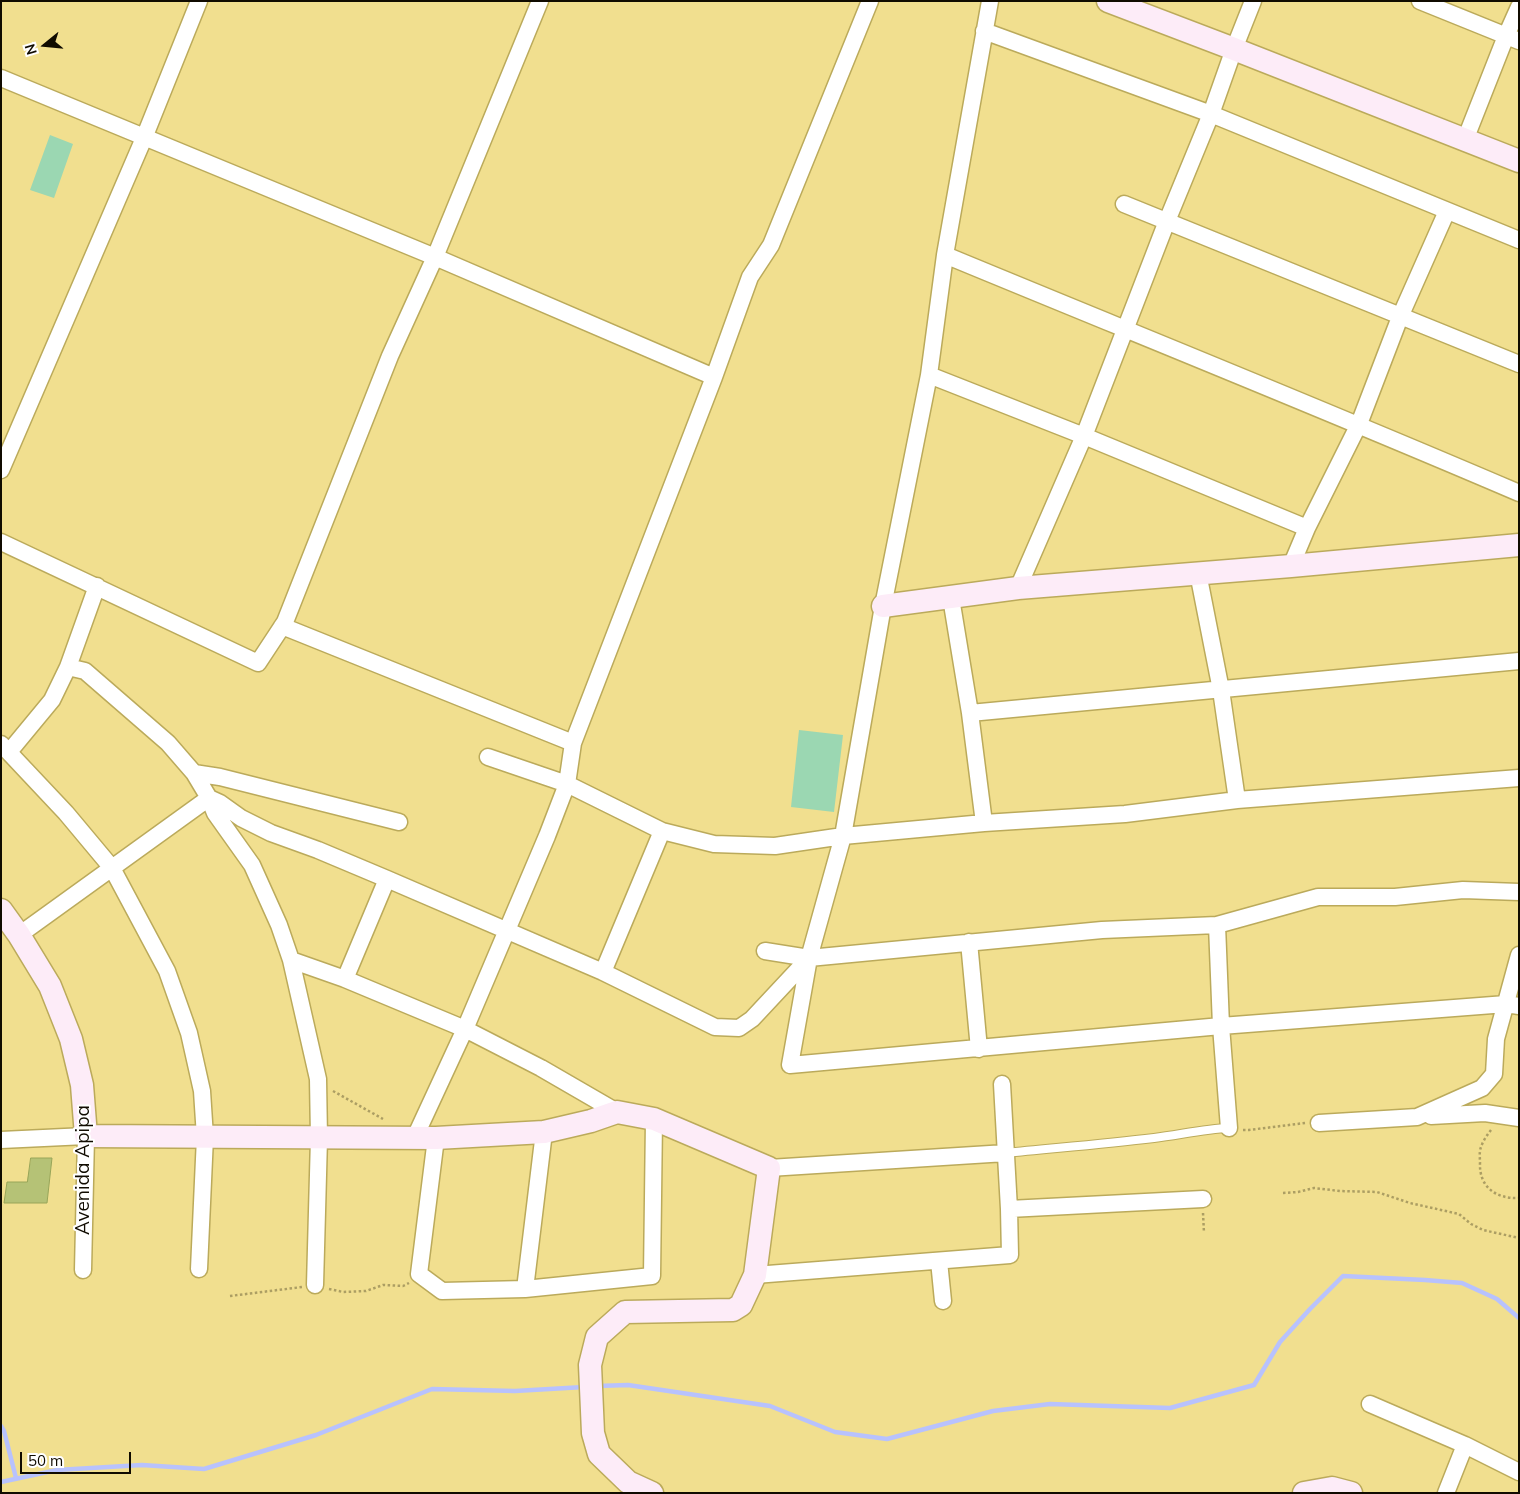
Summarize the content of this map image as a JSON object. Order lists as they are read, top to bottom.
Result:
{
  "streets": {
    "street": ["Avenida Apipa"]
  },
  "scale_bar": "50 m",
  "north": "left"
}
